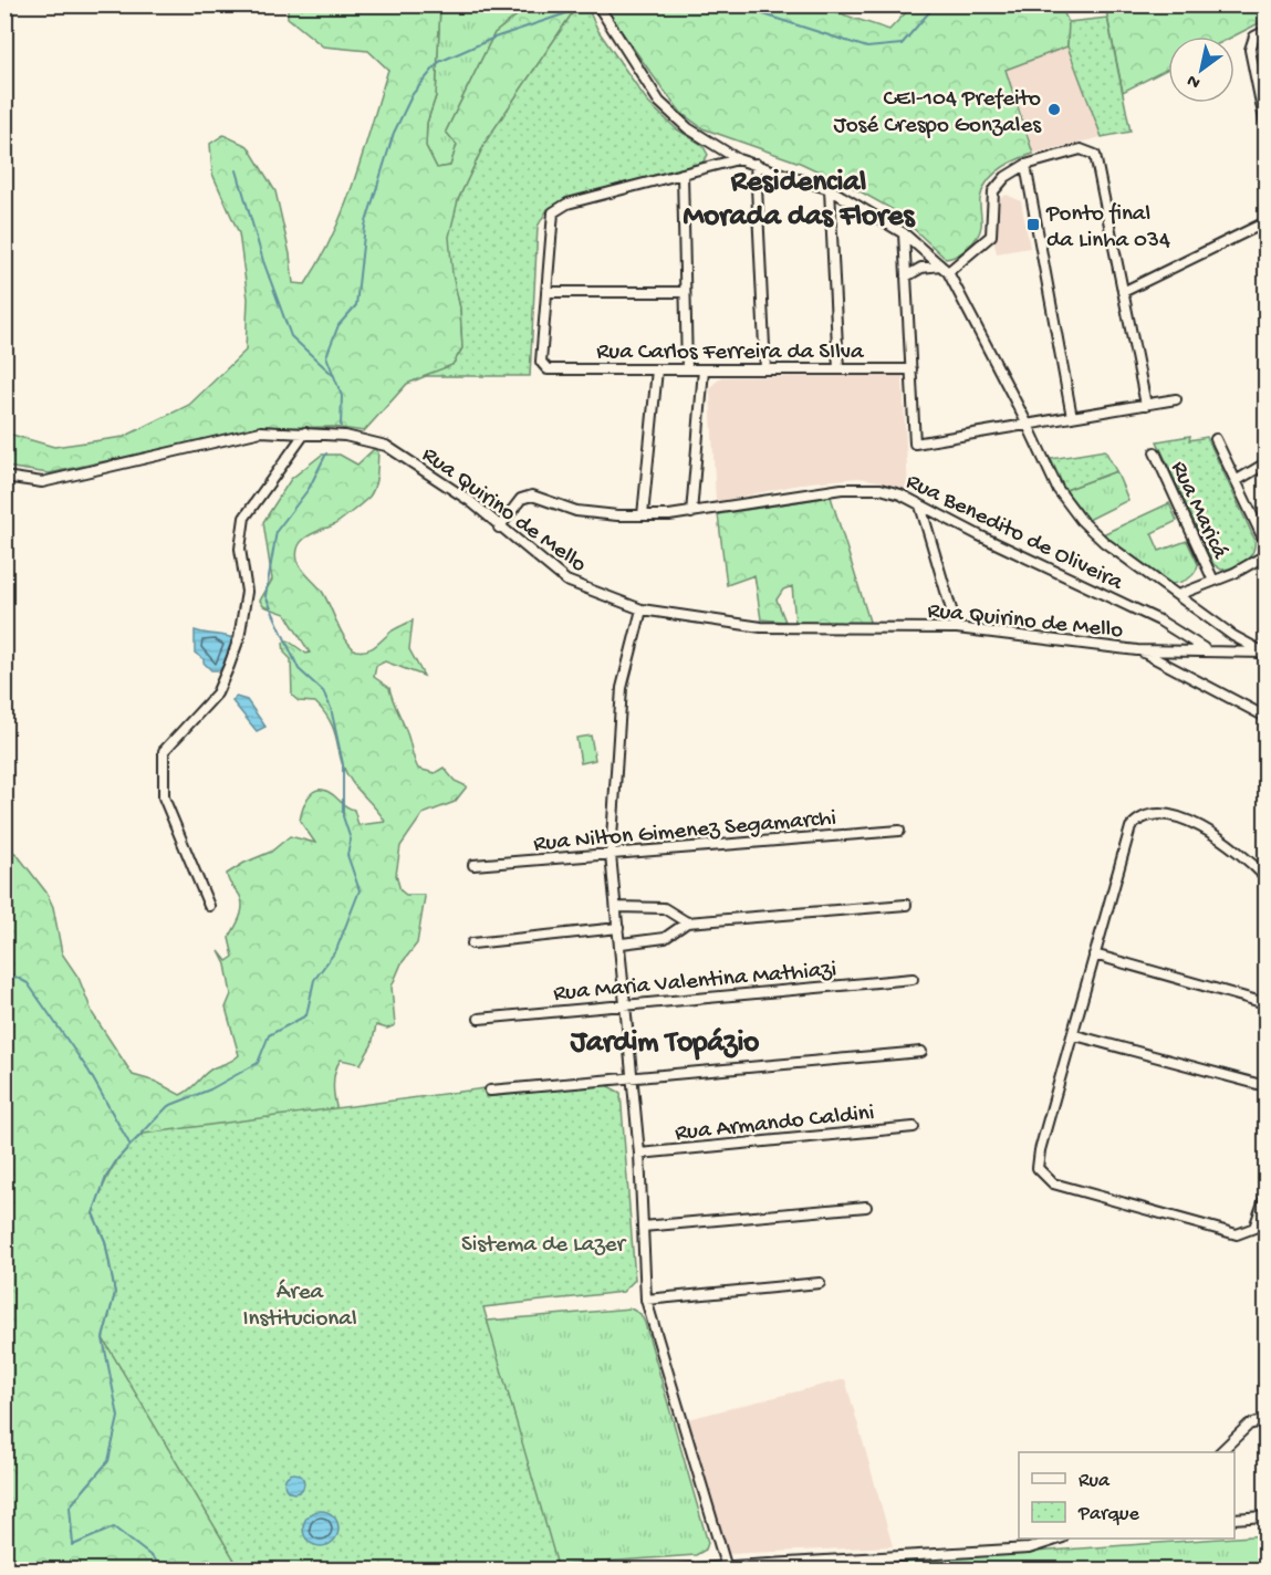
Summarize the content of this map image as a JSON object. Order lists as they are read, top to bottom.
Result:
{
  "streets": {
    "street": [
      "Rua Carlos Ferreira da SIlva",
      "Rua Quirino de Mello",
      "Rua Maricá",
      "Rua Benedito de Oliveira",
      "Rua Nilton Gimenez Segamarchi",
      "Rua Maria Valentina Mathiazi",
      "Rua Armando Caldini"
    ]
  },
  "crossings": [
    ["Rua Quirino de Mello", "Rua Benedito de Oliveira"]
  ],
  "districts": ["Residencial Morada das Flores", "Jardim Topázio"],
  "parks": ["Sistema de Lazer", "Área Institucional"],
  "places": {
    "other": ["CEI-104 Prefeito José Crespo Gonzales"],
    "transit": ["Ponto final da Linha 034"]
  },
  "legend": ["Rua", "Parque"],
  "north": "bottom left"
}
